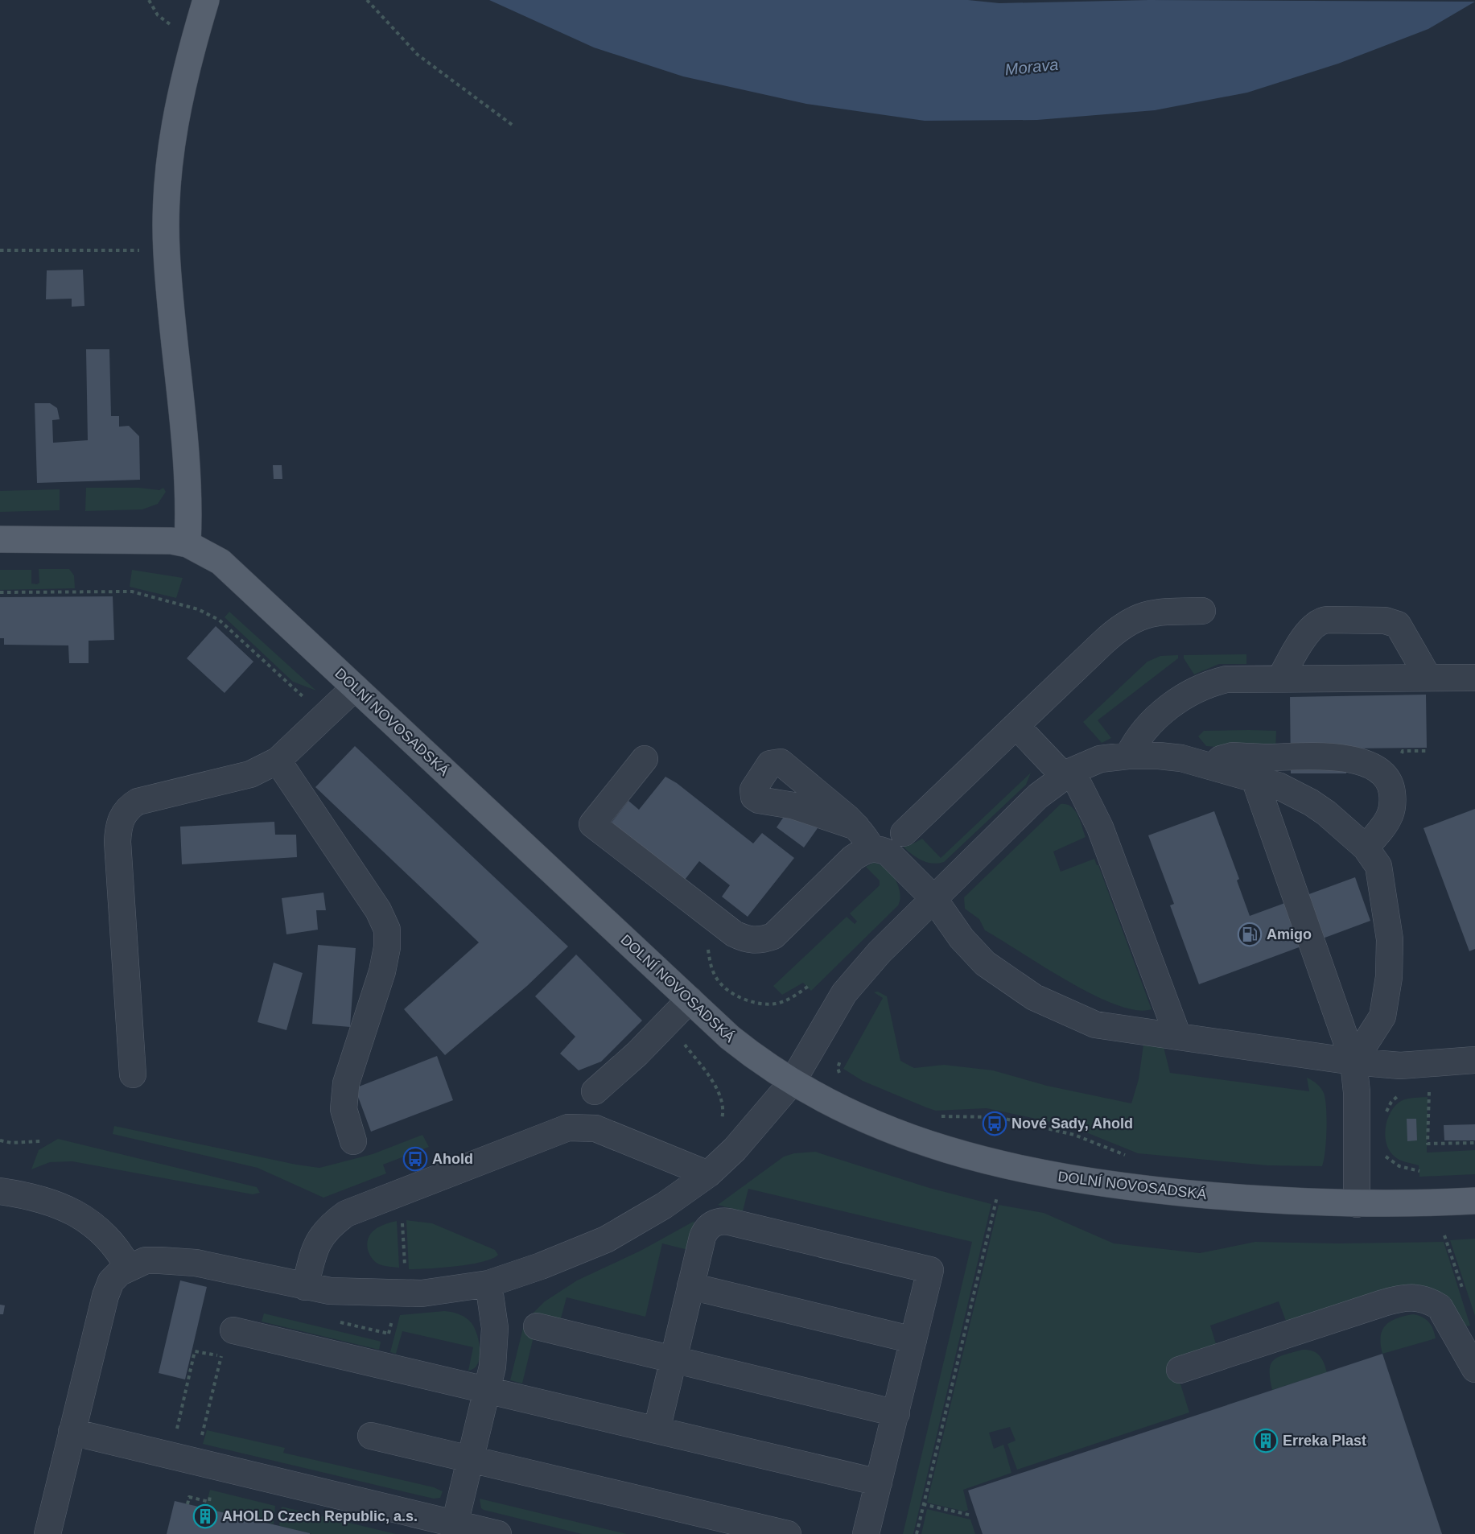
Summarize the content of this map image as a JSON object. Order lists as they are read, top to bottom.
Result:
{
  "streets": {
    "main road": ["DOLNÍ NOVOSADSKÁ"]
  },
  "water": ["Morava"],
  "places": {
    "fuel station": ["Amigo"],
    "bus stop": ["Nové Sady, Ahold", "Ahold"],
    "building": ["Erreka Plast", "AHOLD Czech Republic, a.s."]
  }
}
